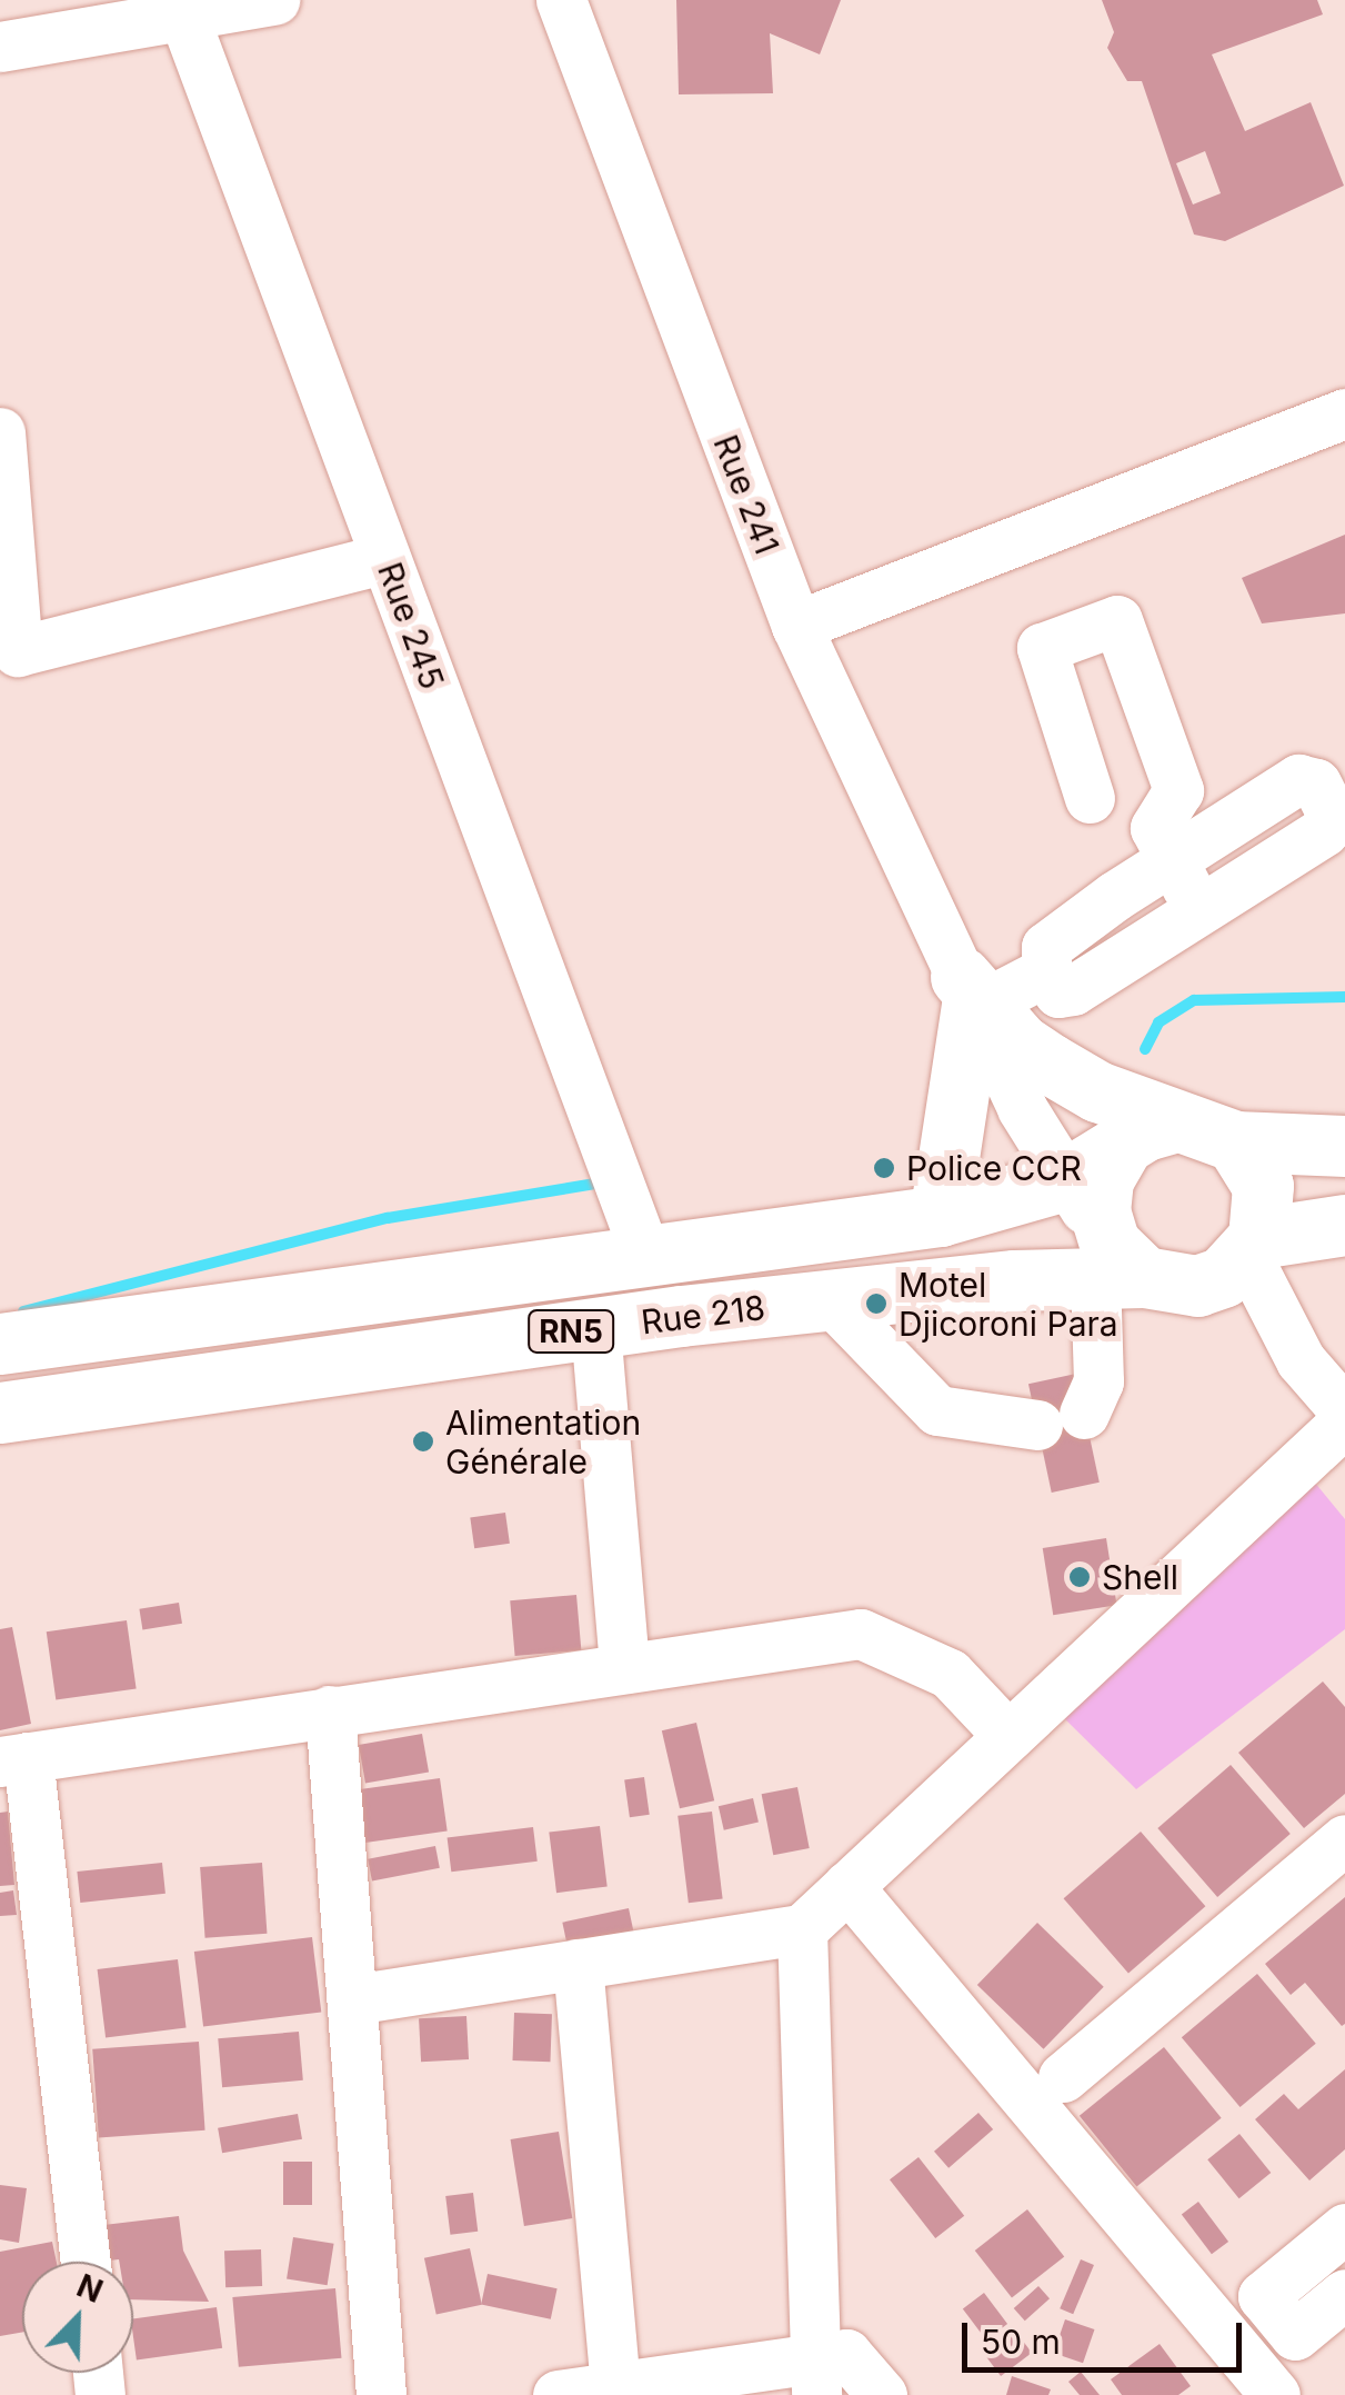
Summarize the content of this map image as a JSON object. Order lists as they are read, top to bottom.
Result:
{
  "streets": {
    "highway": ["Rue 218", "RN5"],
    "street": ["Rue 241", "Rue 245"]
  },
  "crossings": [
    ["Rue 241", "Rue 218"],
    ["Rue 241", "RN5"],
    ["Rue 245", "RN5"],
    ["Rue 218", "RN5"]
  ],
  "places": [
    "Police CCR",
    "Motel Djicoroni Para",
    "Alimentation Générale",
    "Shell"
  ],
  "scale_bar": "50 m",
  "north": "top right"
}
